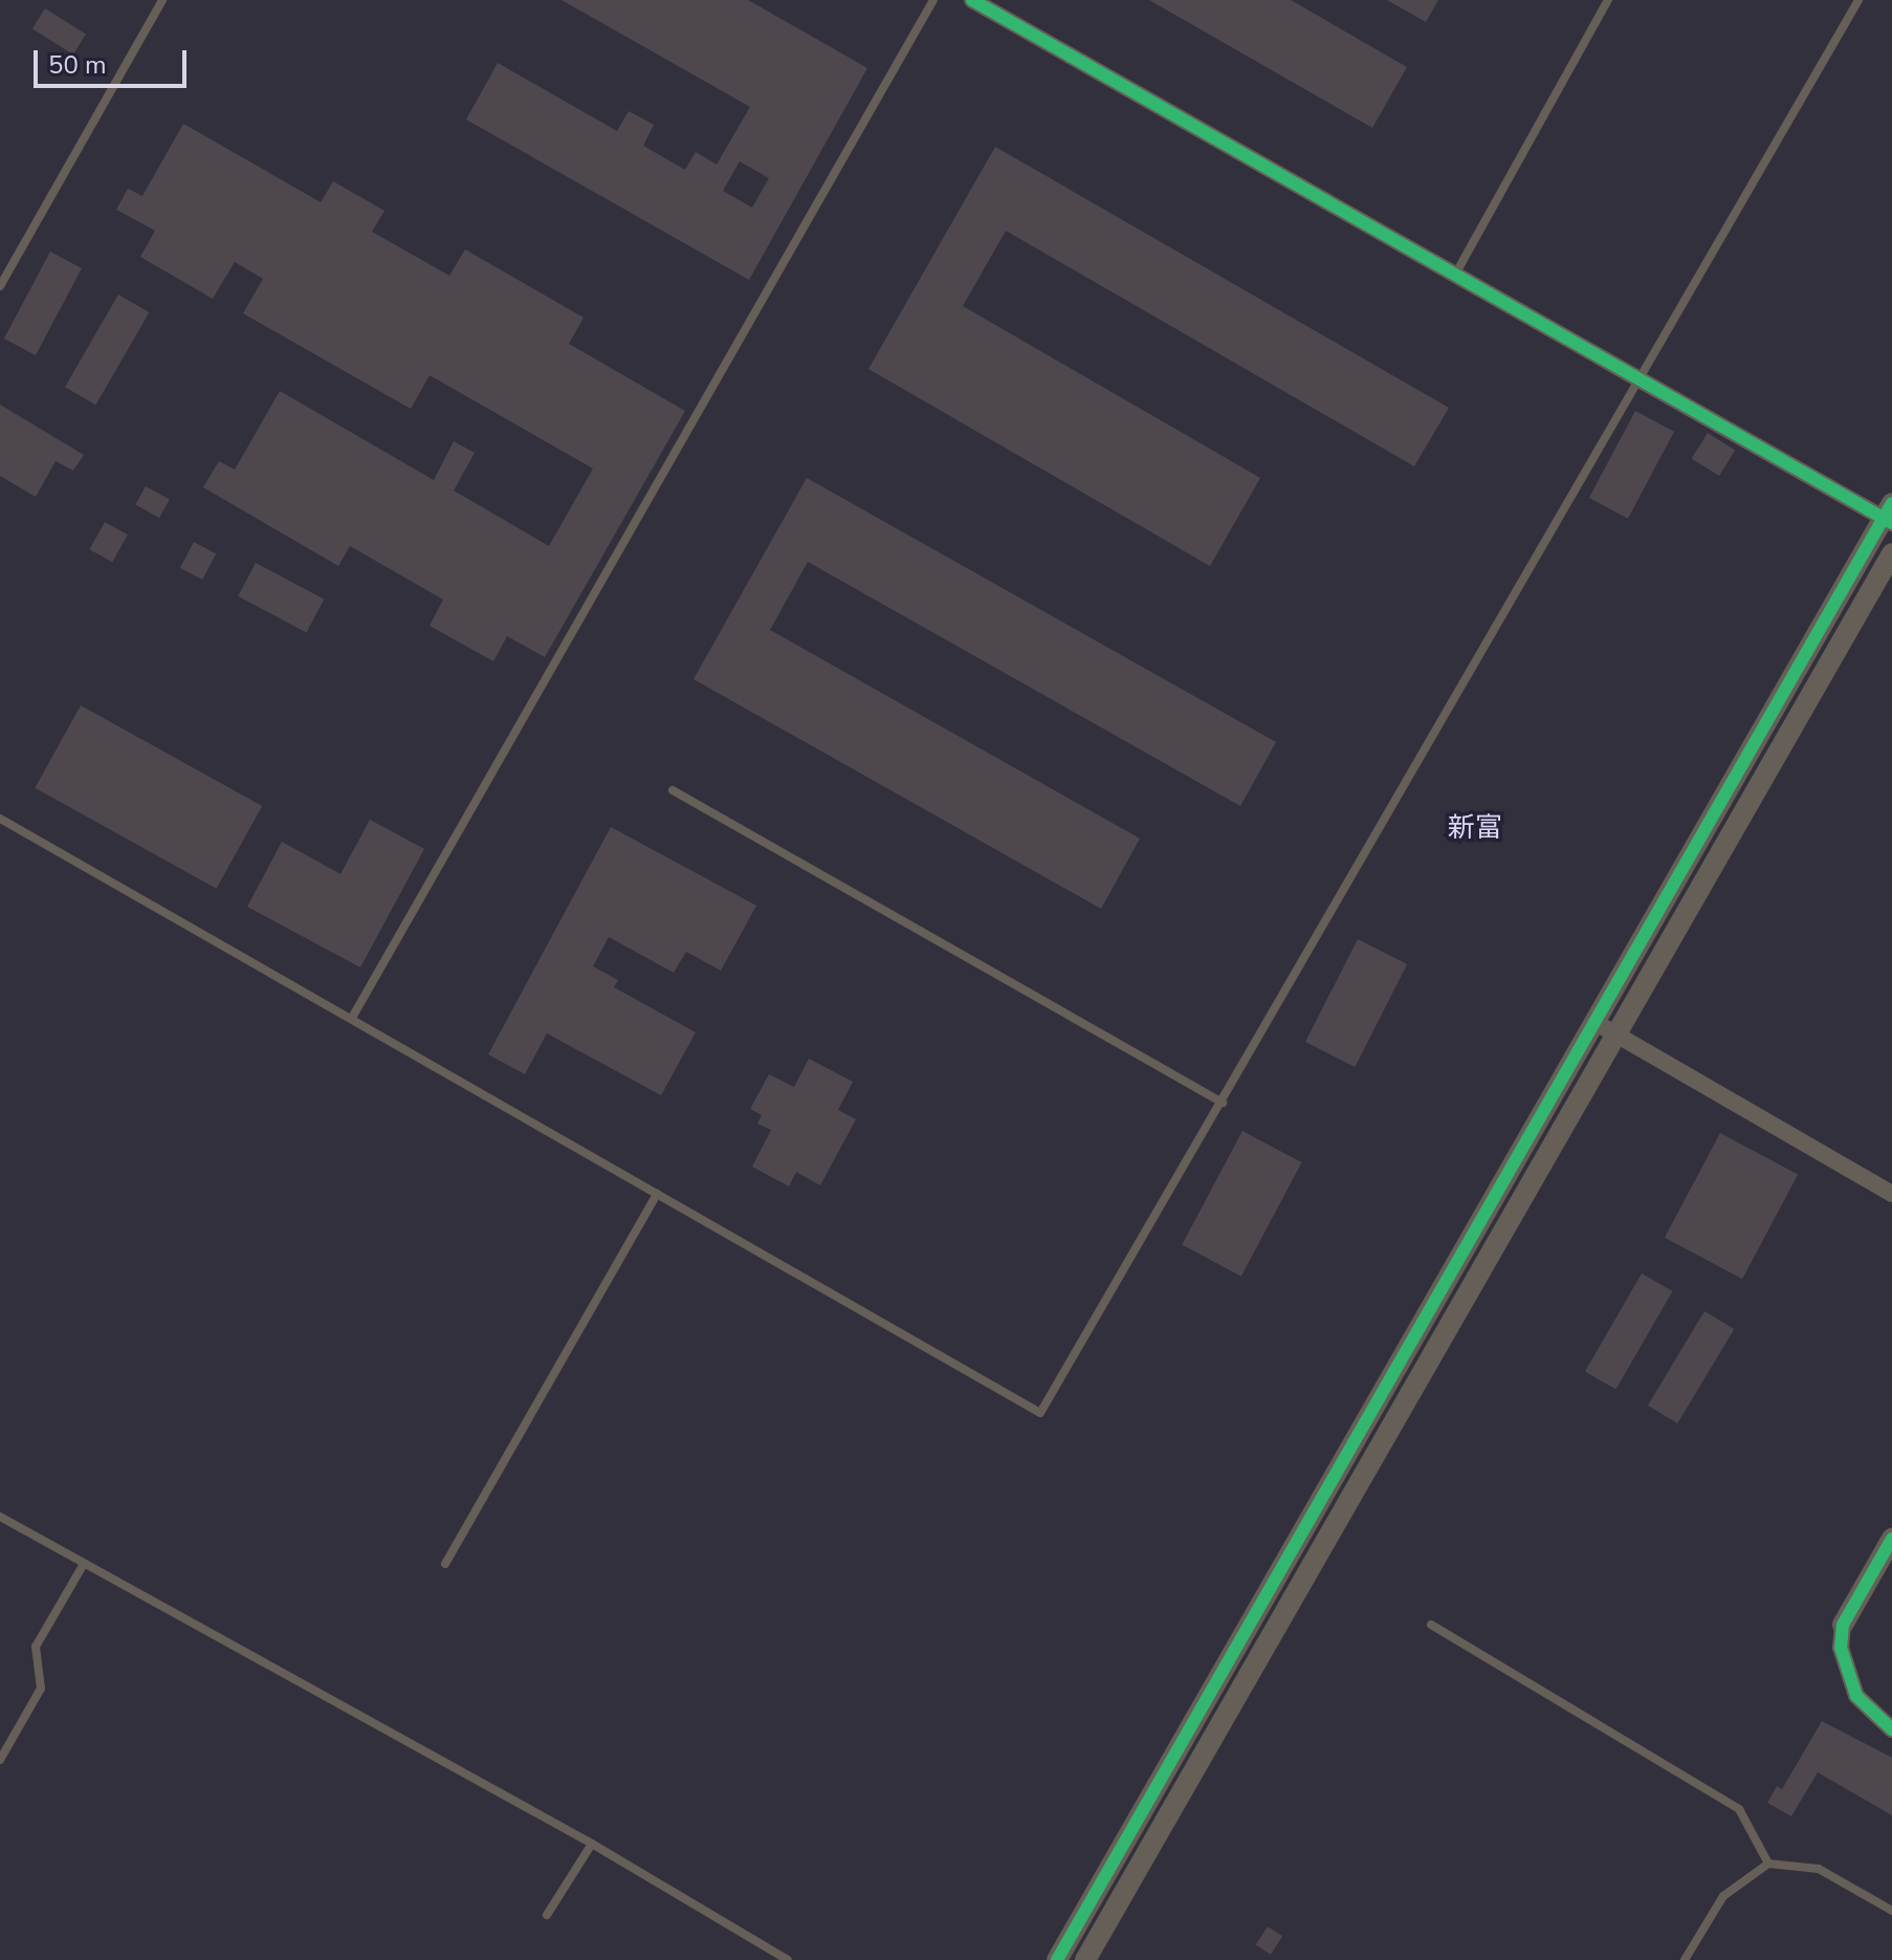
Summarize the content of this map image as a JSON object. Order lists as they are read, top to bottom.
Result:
{
  "districts": ["新富"],
  "scale_bar": "50 m"
}
